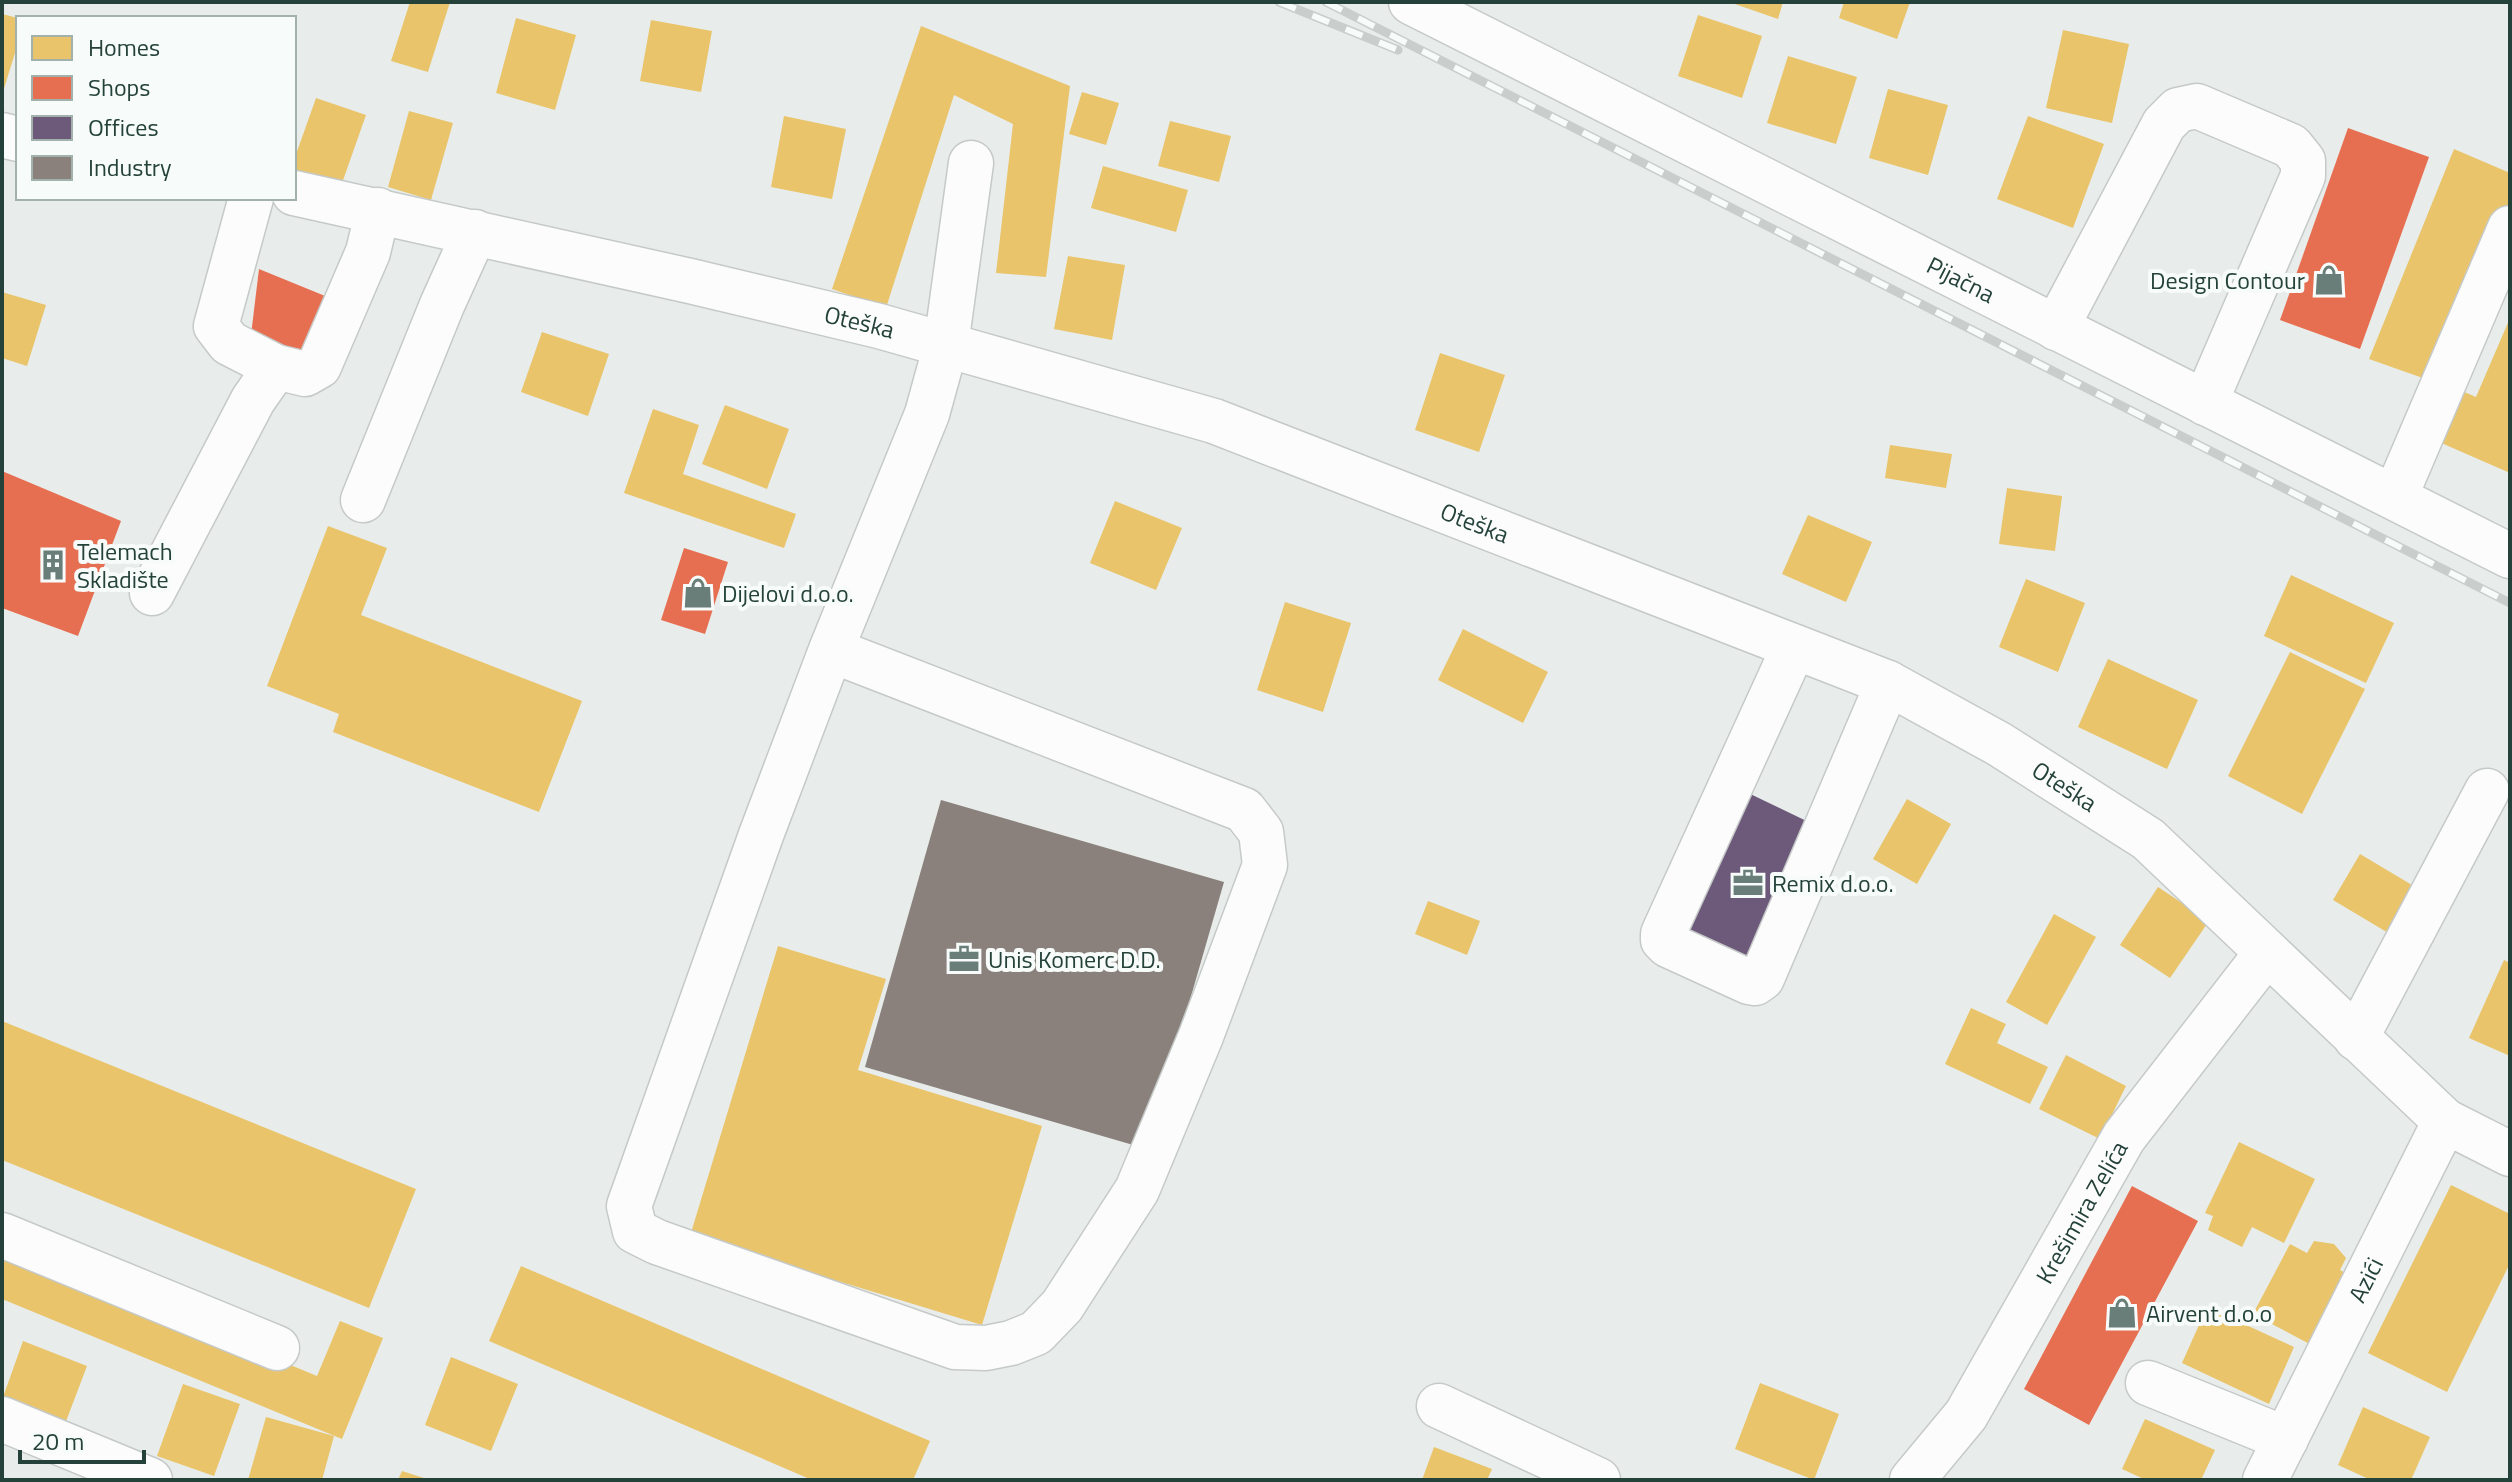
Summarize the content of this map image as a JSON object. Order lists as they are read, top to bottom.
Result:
{
  "streets": {
    "street": [
      "Pijačna",
      "Oteška",
      "Krešimira Zelića",
      "Azići"
    ]
  },
  "crossings": [
    ["Oteška", "Krešimira Zelića"],
    ["Oteška", "Azići"]
  ],
  "places": {
    "shop": ["Design Contour", "Dijelovi d.o.o.", "Airvent d.o.o"],
    "building": ["Telemach Skladište"],
    "office": ["Remix d.o.o.", "Unis Komerc D.D."]
  },
  "legend": [
    "Homes",
    "Shops",
    "Offices",
    "Industry"
  ],
  "scale_bar": "20 m"
}
